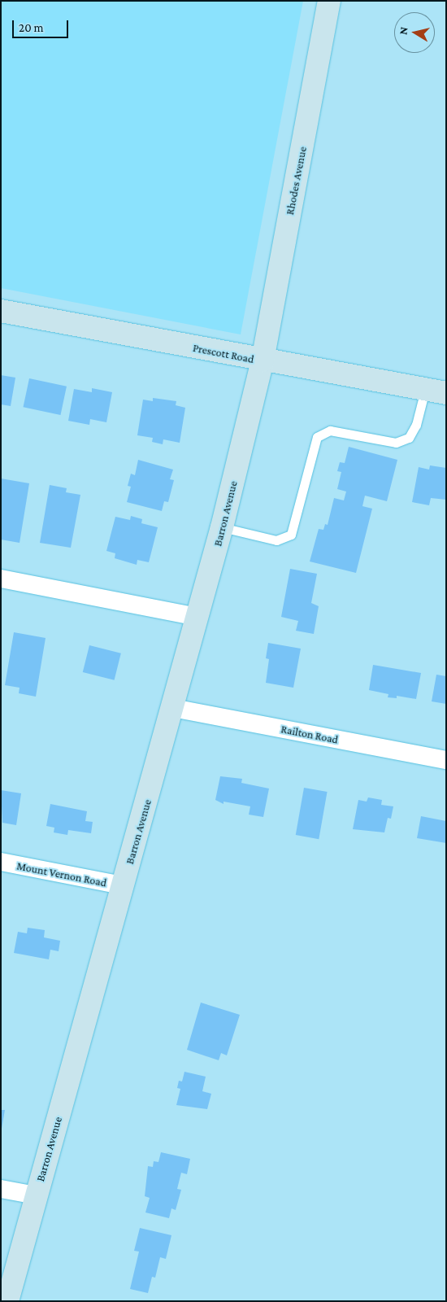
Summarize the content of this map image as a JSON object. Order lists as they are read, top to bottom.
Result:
{
  "streets": {
    "main road": ["Rhodes Avenue", "Prescott Road", "Barron Avenue"],
    "street": ["Railton Road", "Mount Vernon Road"]
  },
  "crossings": [
    ["Rhodes Avenue", "Prescott Road"],
    ["Rhodes Avenue", "Barron Avenue"],
    ["Prescott Road", "Barron Avenue"],
    ["Barron Avenue", "Railton Road"],
    ["Barron Avenue", "Mount Vernon Road"]
  ],
  "scale_bar": "20 m",
  "north": "left"
}
